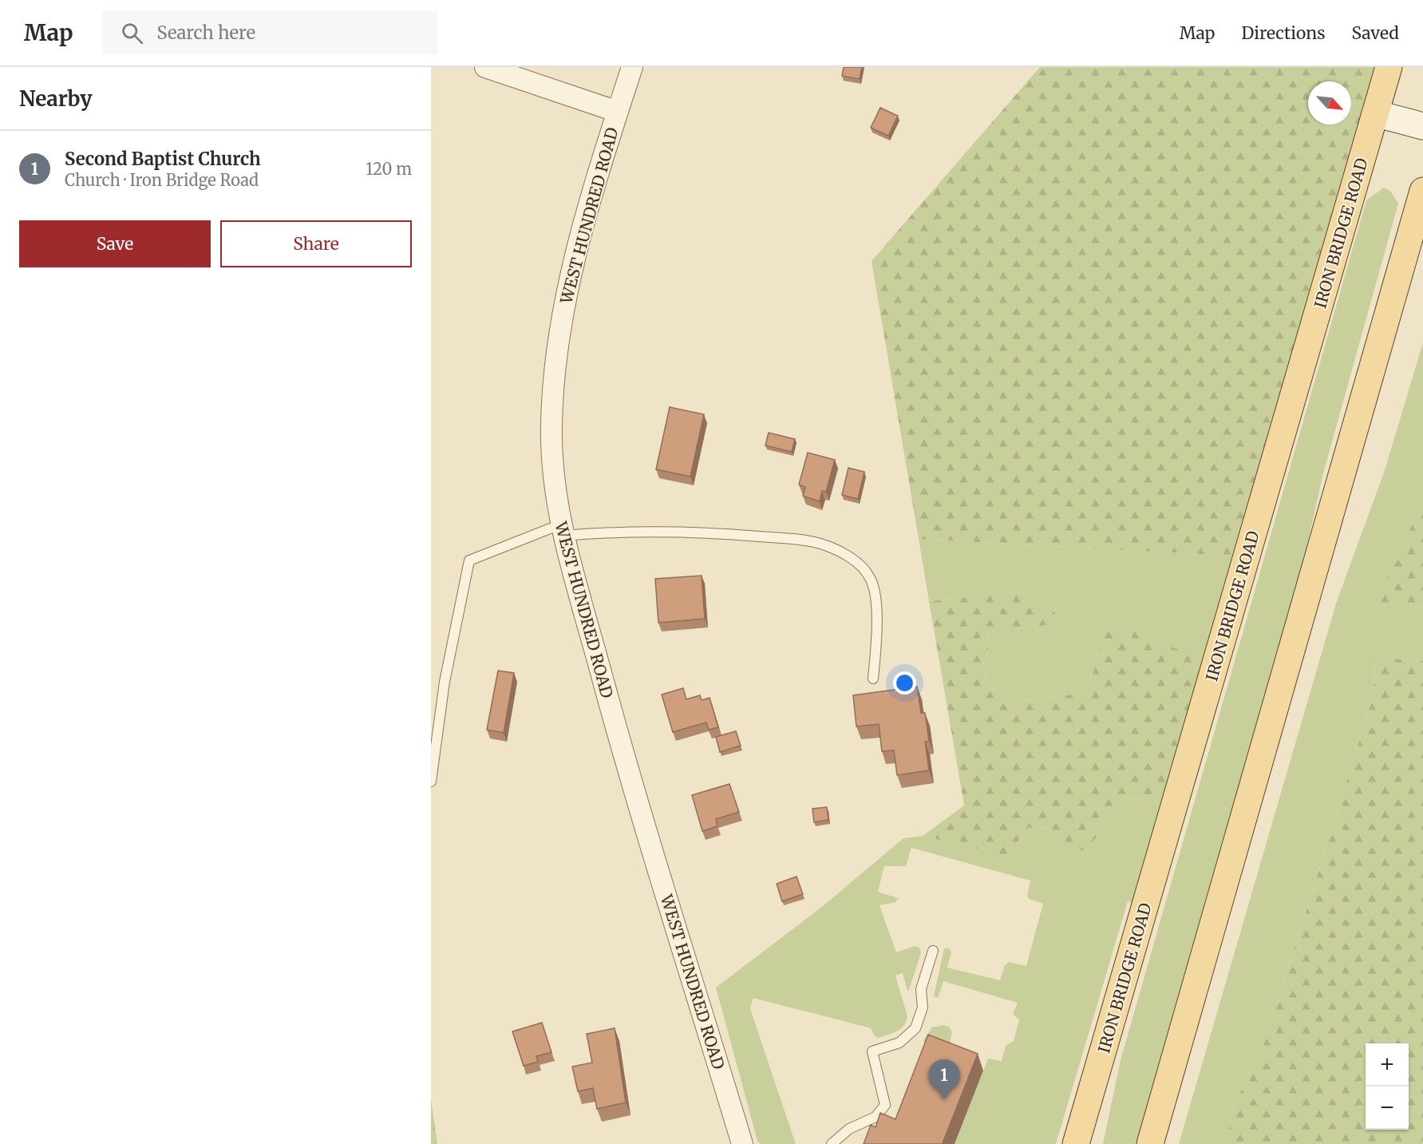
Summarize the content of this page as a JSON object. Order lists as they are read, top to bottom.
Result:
{
  "streets": {
    "main road": ["IRON BRIDGE ROAD"],
    "street": ["WEST HUNDRED ROAD"]
  },
  "north": "bottom right",
  "page": {
    "header": "Map",
    "search": "Search here",
    "nav": ["Map", "Directions", "Saved"],
    "heading": "Nearby",
    "list": [
      {
        "mark": "1",
        "name": "Second Baptist Church",
        "note": "Church · Iron Bridge Road",
        "value": "120 m"
      }
    ],
    "buttons": ["Save", "Share"],
    "map_buttons": ["+", "−"],
    "pins": "1"
  }
}
